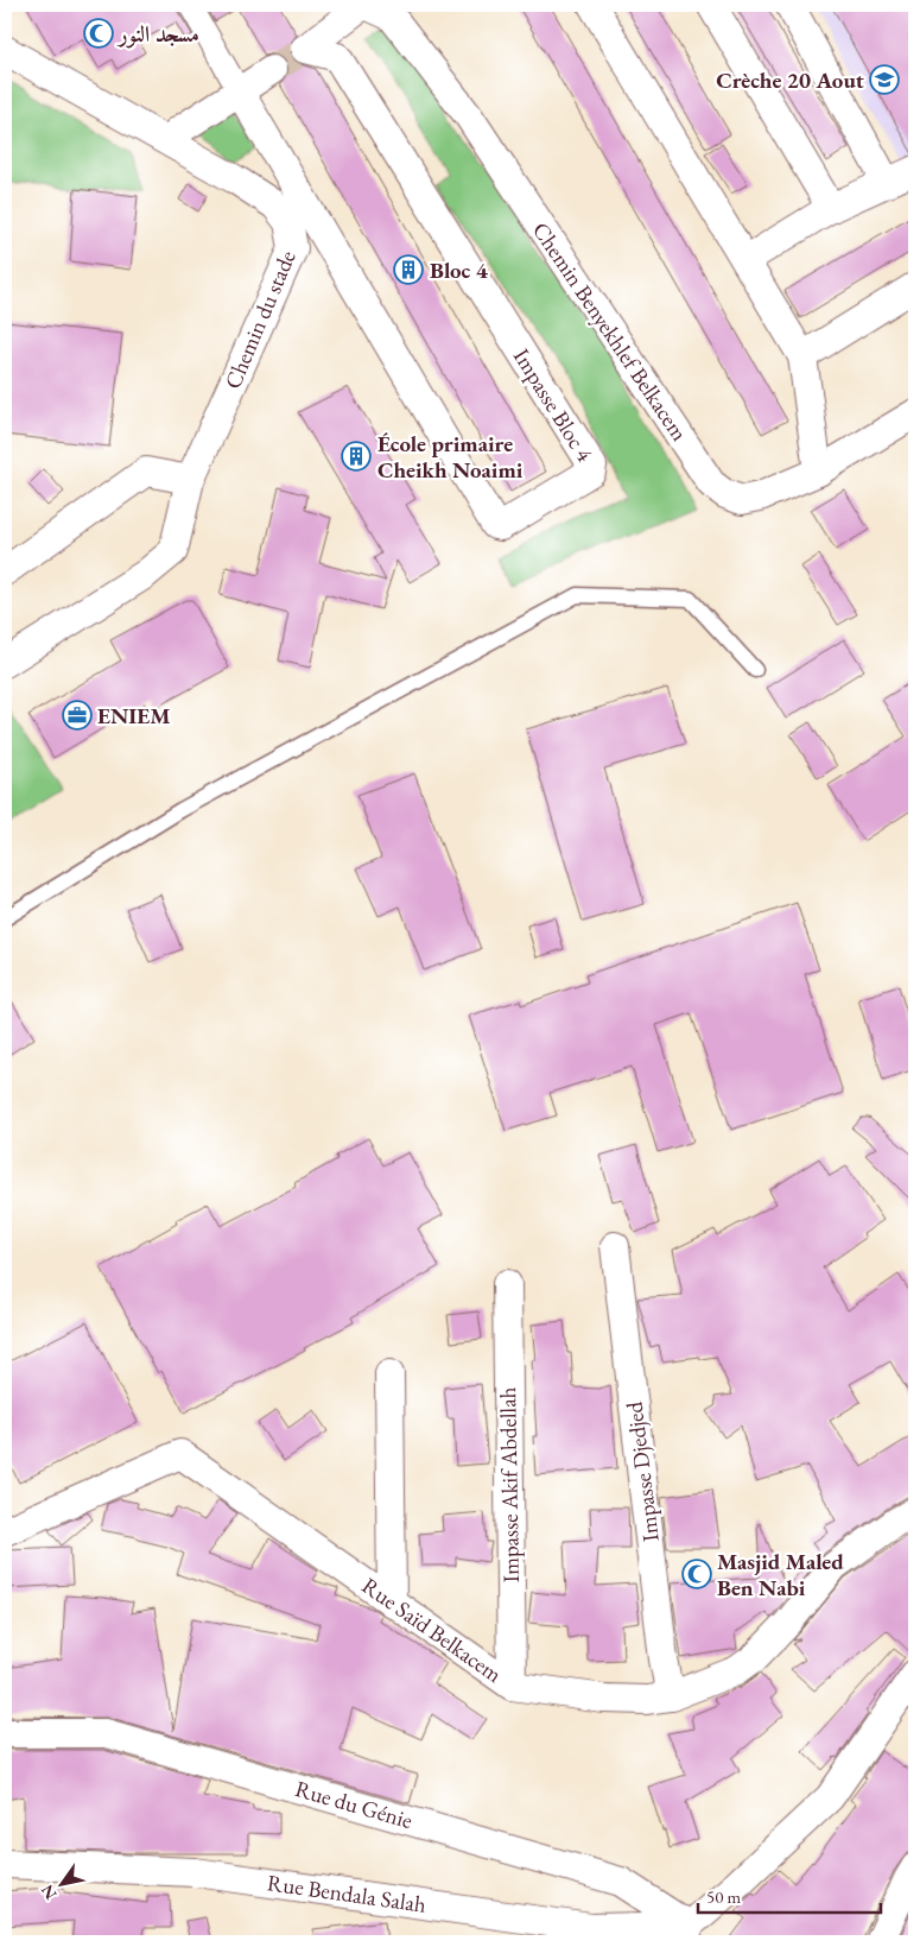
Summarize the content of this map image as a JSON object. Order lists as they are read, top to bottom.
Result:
{
  "streets": {
    "street": [
      "Chemin du stade",
      "Chemin Benyekhlef Belkacem",
      "Impasse Bloc 4",
      "Impasse Djedjed",
      "Impasse Akif Abdellah",
      "Rue Saïd Belkacem",
      "Rue du Génie",
      "Rue Bendala Salah"
    ]
  },
  "crossings": [
    ["Chemin Benyekhlef Belkacem", "Impasse Bloc 4"],
    ["Impasse Djedjed", "Rue Saïd Belkacem"],
    ["Impasse Akif Abdellah", "Rue Saïd Belkacem"],
    ["Rue du Génie", "Rue Bendala Salah"]
  ],
  "places": {
    "mosque": ["مسجد النور", "Masjid Maled Ben Nabi"],
    "school or university": ["Crèche 20 Aout"],
    "building": ["Bloc 4", "École primaire Cheikh Noaimi"],
    "office": ["ENIEM"]
  },
  "scale_bar": "50 m",
  "north": "bottom left"
}
